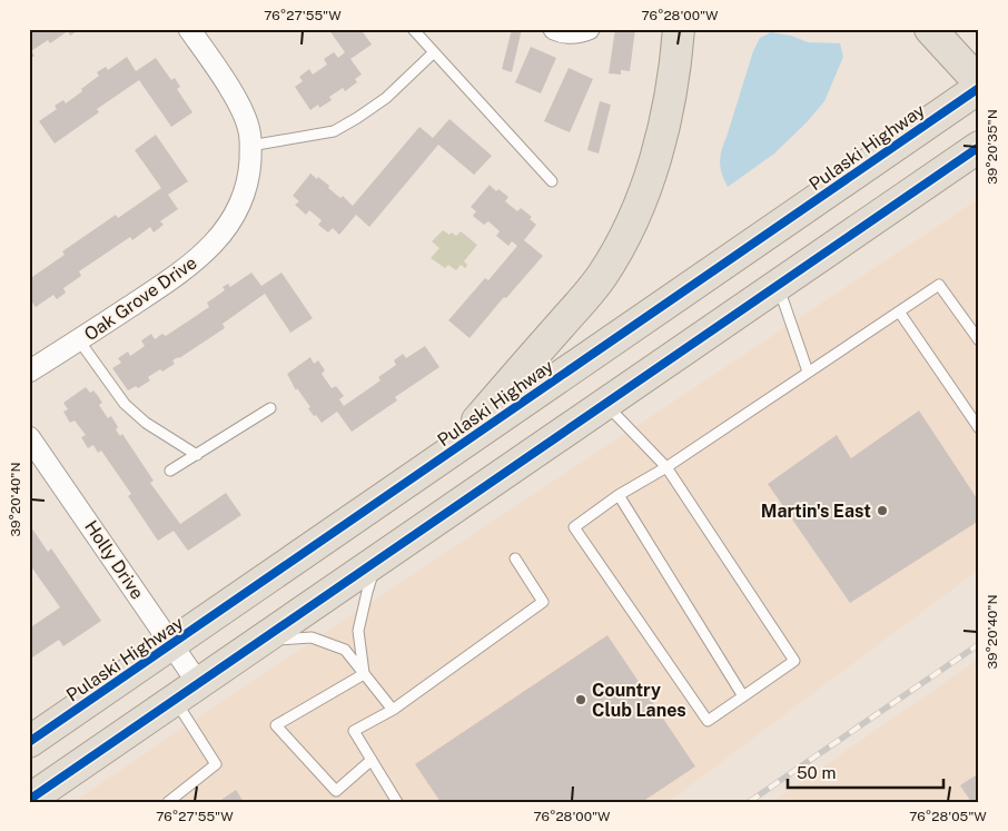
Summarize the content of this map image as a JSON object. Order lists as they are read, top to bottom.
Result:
{
  "streets": {
    "highway": ["Pulaski Highway"],
    "street": ["Oak Grove Drive", "Holly Drive"]
  },
  "crossings": [
    ["Pulaski Highway", "Holly Drive"]
  ],
  "places": ["Martin's East", "Country Club Lanes"],
  "scale_bar": "50 m",
  "coordinates": [
    "76°27'55\"W",
    "76°28'00\"W",
    "39°20'35\"N",
    "39°20'40\"N",
    "76°28'05\"W"
  ]
}
